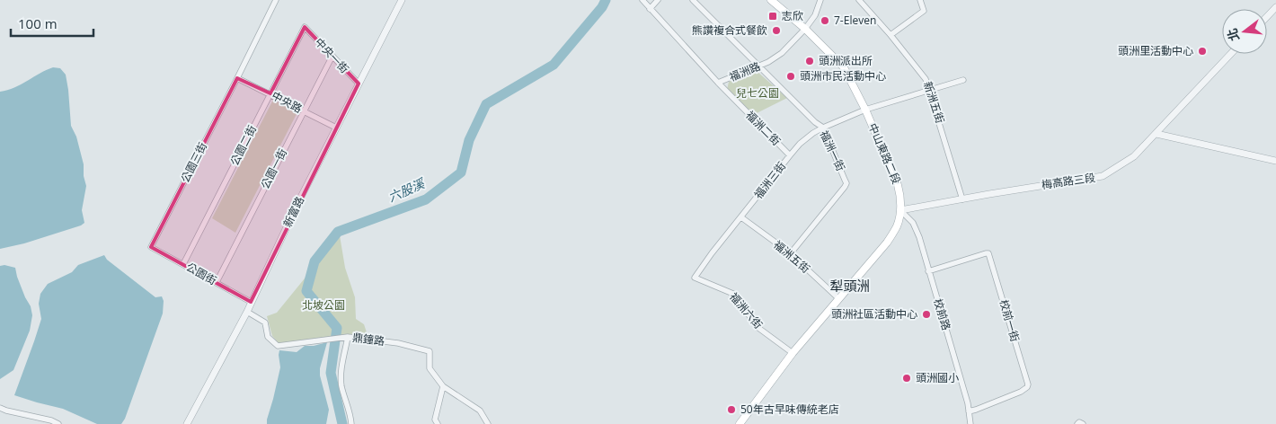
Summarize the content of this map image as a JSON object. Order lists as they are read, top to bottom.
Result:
{
  "streets": {
    "main road": ["中山東路二段"],
    "street": [
      "中央一街",
      "福洲路",
      "中央路",
      "新洲五街",
      "福洲二街",
      "公園二街",
      "福洲一街",
      "公園三街",
      "公園一街",
      "福洲三街",
      "梅高路三段",
      "新富路",
      "福洲五街",
      "公園街",
      "福洲六街",
      "校前路",
      "校前一街",
      "鼎鐘路"
    ]
  },
  "crossings": [
    ["中央一街", "公園二街"],
    ["中央一街", "公園一街"],
    ["中央一街", "新富路"],
    ["福洲路", "福洲二街"],
    ["福洲路", "福洲一街"],
    ["福洲路", "中山東路二段"],
    ["中央路", "公園二街"],
    ["中央路", "公園三街"],
    ["中央路", "公園一街"],
    ["中央路", "新富路"],
    ["新洲五街", "福洲三街"],
    ["新洲五街", "梅高路三段"],
    ["福洲二街", "福洲三街"],
    ["公園二街", "公園街"],
    ["福洲一街", "福洲三街"],
    ["福洲一街", "福洲五街"],
    ["中山東路二段", "福洲三街"],
    ["中山東路二段", "梅高路三段"],
    ["中山東路二段", "福洲五街"],
    ["中山東路二段", "福洲六街"],
    ["中山東路二段", "校前路"],
    ["公園三街", "公園街"],
    ["公園一街", "公園街"],
    ["福洲三街", "福洲五街"],
    ["福洲三街", "福洲六街"],
    ["梅高路三段", "校前路"],
    ["新富路", "公園街"],
    ["新富路", "鼎鐘路"],
    ["校前路", "校前一街"]
  ],
  "districts": ["犁頭洲"],
  "water": ["六股溪"],
  "parks": ["兒七公園", "北坡公園"],
  "places": {
    "transit": ["志欣"],
    "other": [
      "7-Eleven",
      "熊讚複合式餐飲",
      "頭洲里活動中心",
      "頭洲派出所",
      "頭洲市民活動中心",
      "頭洲社區活動中心",
      "頭洲國小",
      "50年古早味傳統老店"
    ]
  },
  "scale_bar": "100 m",
  "north": "left"
}
